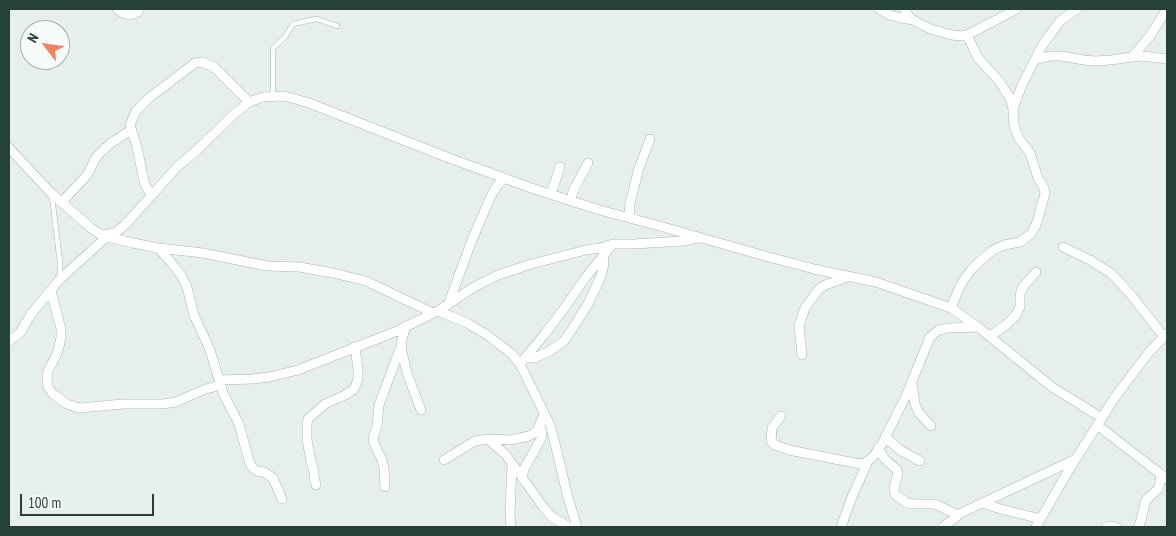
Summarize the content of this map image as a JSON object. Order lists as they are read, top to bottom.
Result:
{
  "scale_bar": "100 m",
  "north": "top left"
}
